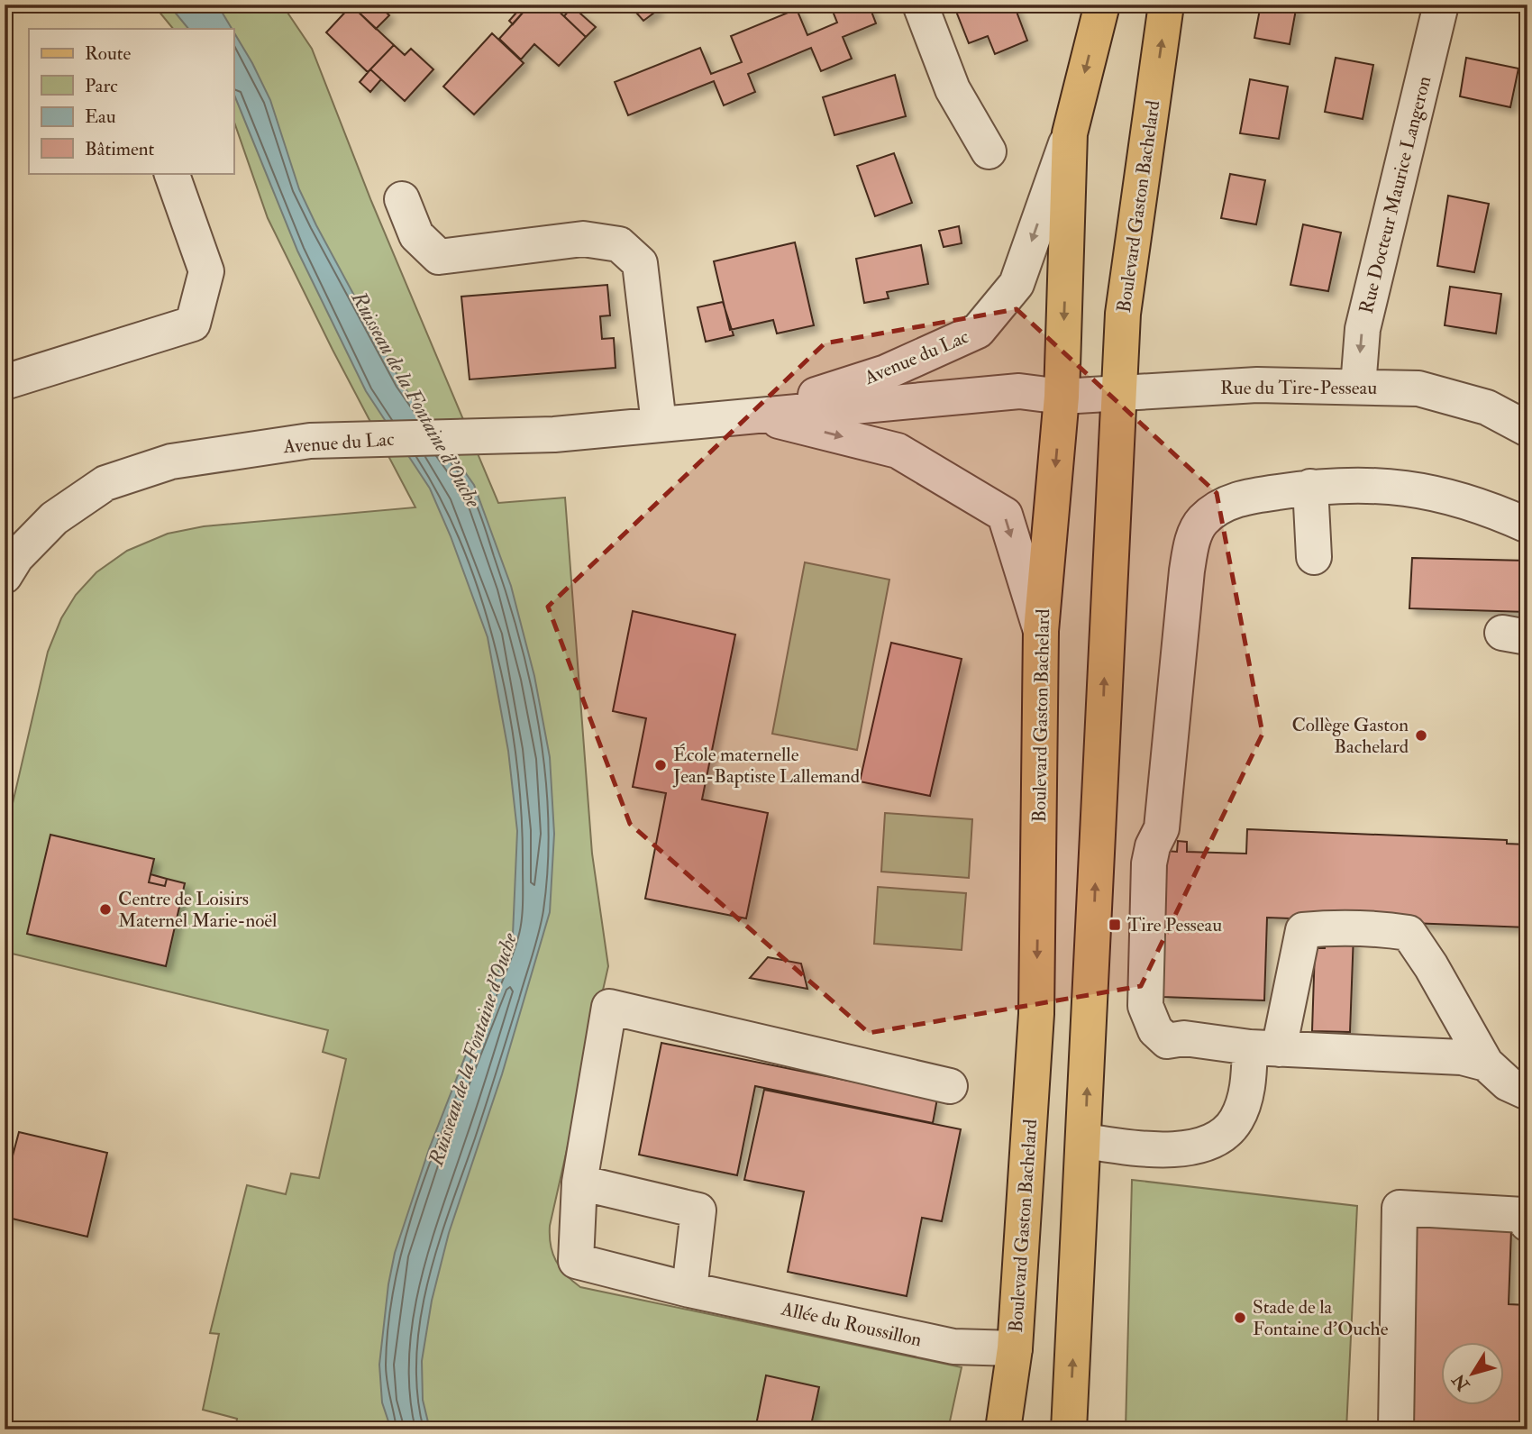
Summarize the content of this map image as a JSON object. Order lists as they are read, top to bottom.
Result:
{
  "streets": {
    "main road": ["Boulevard Gaston Bachelard"],
    "street": [
      "Rue Docteur Maurice Langeron",
      "Avenue du Lac",
      "Rue du Tire-Pesseau",
      "Allée du Roussillon"
    ]
  },
  "crossings": [
    ["Rue Docteur Maurice Langeron", "Rue du Tire-Pesseau"],
    ["Boulevard Gaston Bachelard", "Avenue du Lac"],
    ["Boulevard Gaston Bachelard", "Rue du Tire-Pesseau"],
    ["Boulevard Gaston Bachelard", "Allée du Roussillon"],
    ["Avenue du Lac", "Rue du Tire-Pesseau"]
  ],
  "one_way": ["Rue Docteur Maurice Langeron"],
  "water": ["Ruisseau de la Fontaine d'Ouche"],
  "places": {
    "other": [
      "Collège Gaston Bachelard",
      "École maternelle Jean-Baptiste Lallemand",
      "Centre de Loisirs Maternel Marie-noël",
      "Stade de la Fontaine d'Ouche"
    ],
    "transit": ["Tire Pesseau"]
  },
  "legend": [
    "Route",
    "Parc",
    "Eau",
    "Bâtiment"
  ],
  "north": "bottom left"
}
